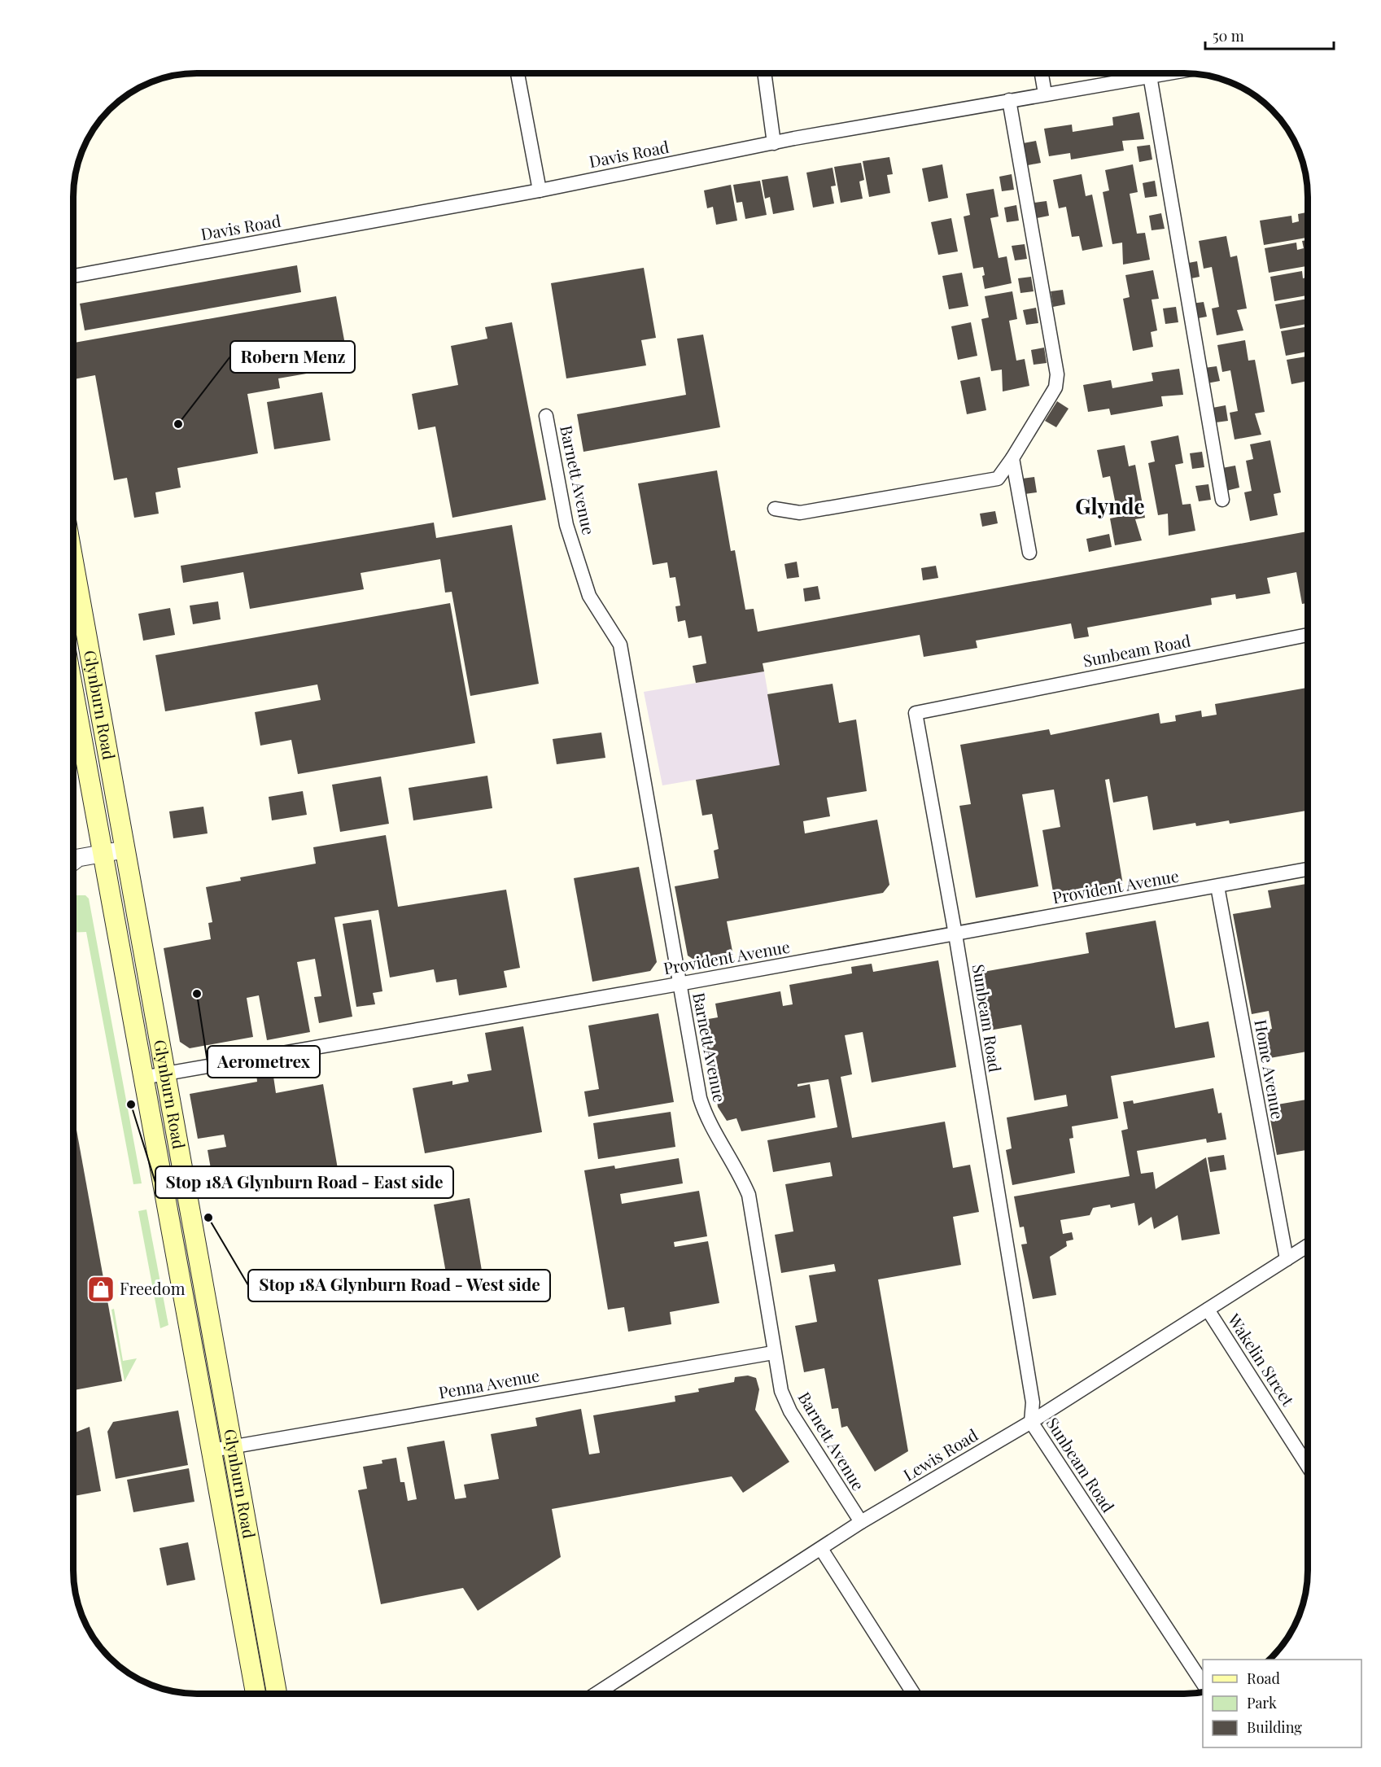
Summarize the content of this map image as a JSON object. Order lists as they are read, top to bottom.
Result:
{
  "streets": {
    "main road": ["Glynburn Road"],
    "street": [
      "Davis Road",
      "Barnett Avenue",
      "Sunbeam Road",
      "Provident Avenue",
      "Home Avenue",
      "Wakelin Street",
      "Penna Avenue",
      "Lewis Road"
    ]
  },
  "crossings": [
    ["Barnett Avenue", "Provident Avenue"],
    ["Barnett Avenue", "Penna Avenue"],
    ["Barnett Avenue", "Lewis Road"],
    ["Sunbeam Road", "Provident Avenue"],
    ["Sunbeam Road", "Lewis Road"],
    ["Glynburn Road", "Provident Avenue"],
    ["Glynburn Road", "Penna Avenue"],
    ["Provident Avenue", "Home Avenue"],
    ["Home Avenue", "Lewis Road"],
    ["Wakelin Street", "Lewis Road"]
  ],
  "districts": ["Glynde"],
  "places": {
    "other": [
      "Robern Menz",
      "Aerometrex",
      "Stop 18A Glynburn Road - East side",
      "Stop 18A Glynburn Road - West side"
    ],
    "shop": ["Freedom"]
  },
  "legend": ["Road", "Park", "Building"],
  "scale_bar": "50 m"
}
